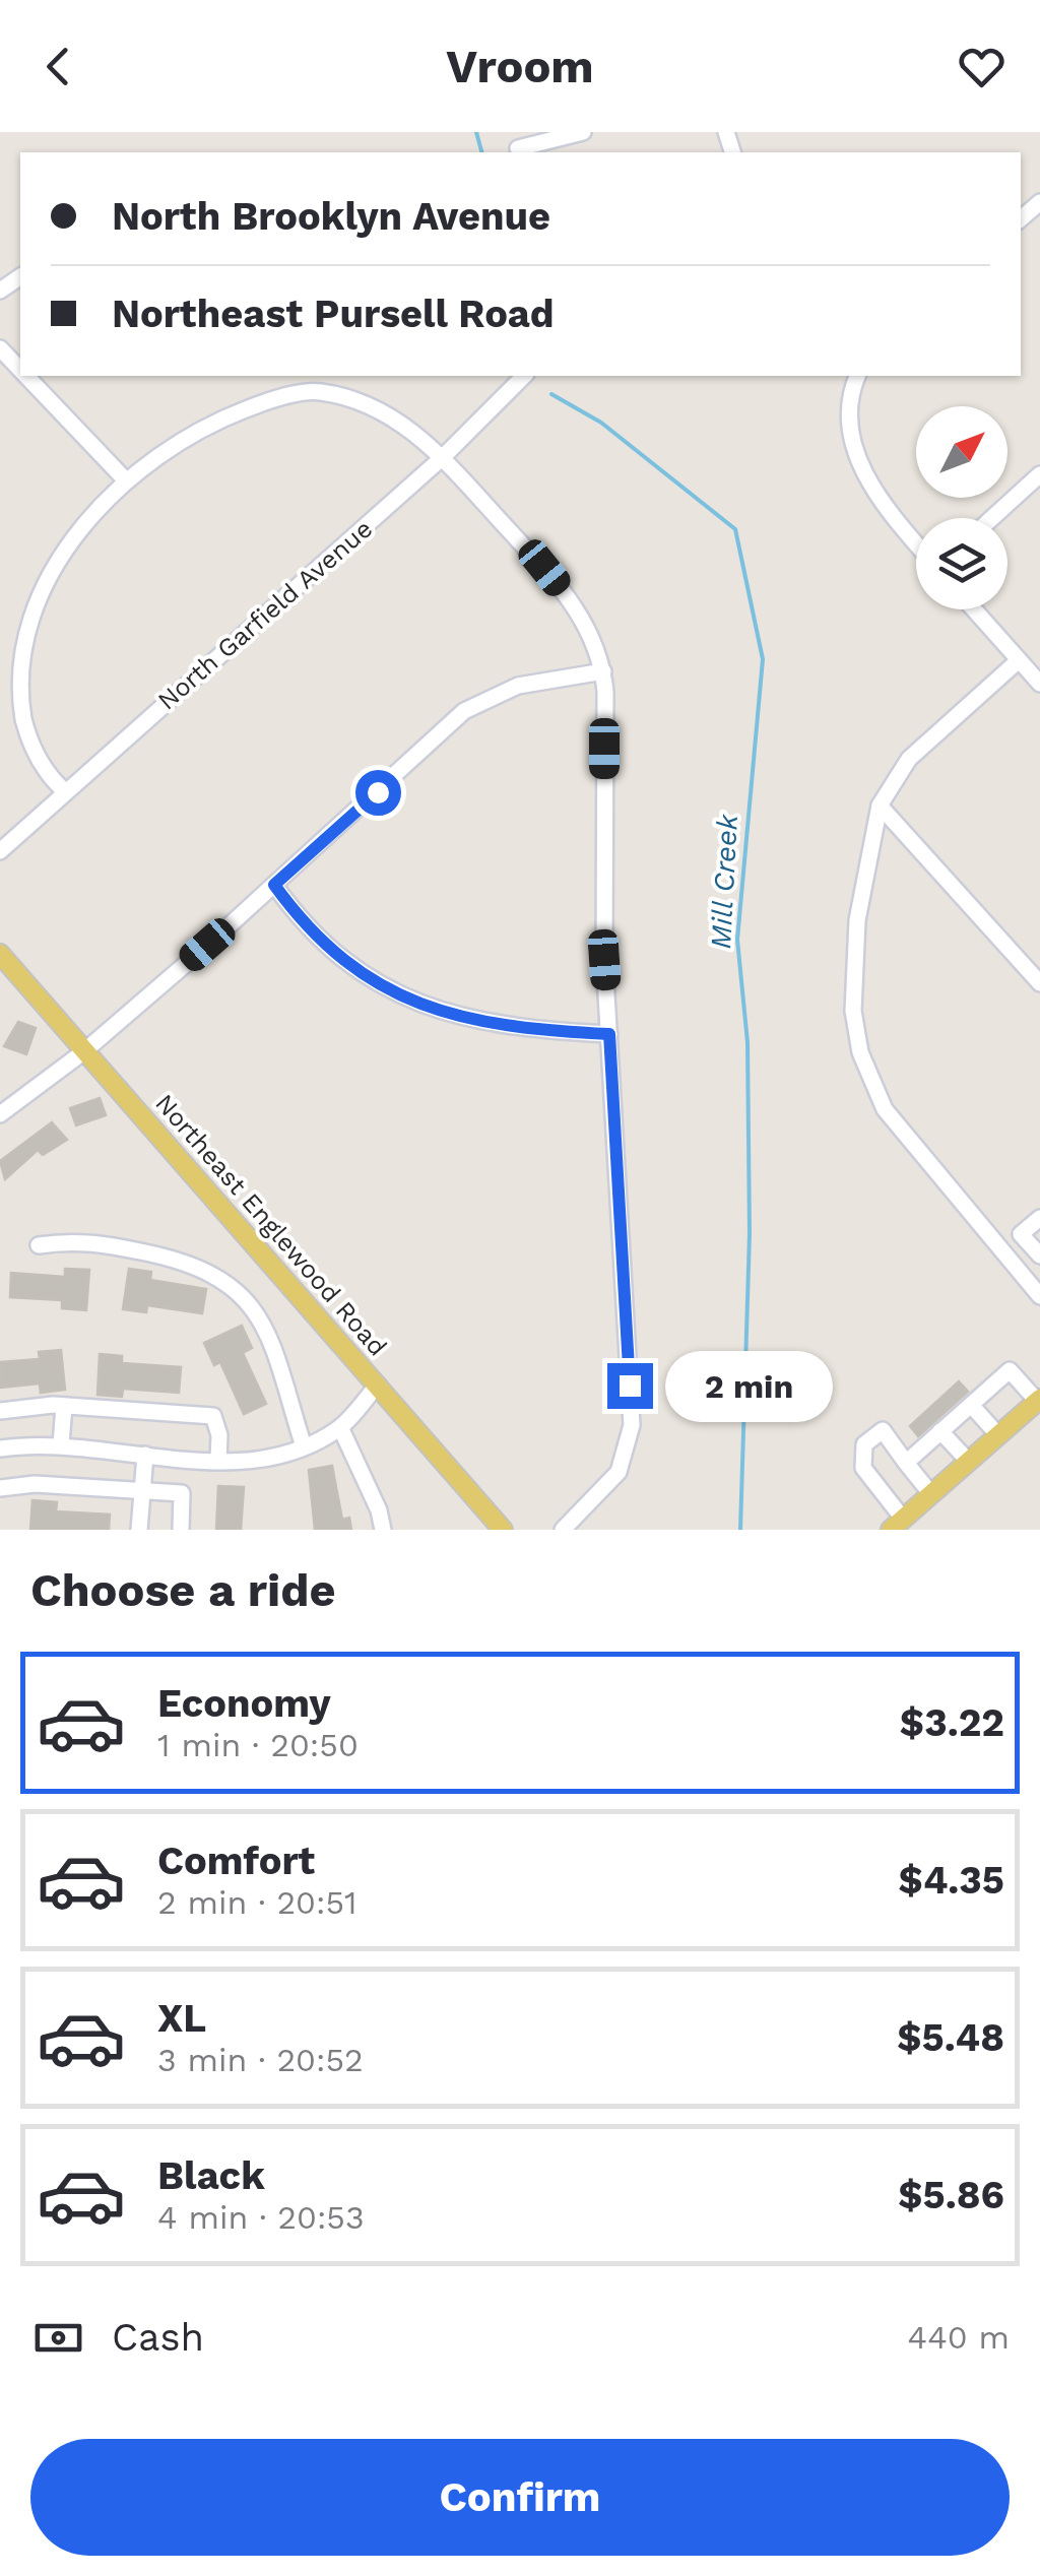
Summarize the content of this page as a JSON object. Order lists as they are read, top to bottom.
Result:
{
  "streets": {
    "main road": ["Northeast Englewood Road"],
    "street": ["North Garfield Avenue"]
  },
  "water": ["Mill Creek"],
  "north": "top right",
  "page": {
    "header": "Vroom",
    "banner": ["North Brooklyn Avenue", "Northeast Pursell Road"],
    "bubble": "2 min",
    "heading": "Choose a ride",
    "list": [
      {
        "name": "Economy",
        "note": "1 min · 20:50",
        "value": "$3.22"
      },
      {
        "name": "Comfort",
        "note": "2 min · 20:51",
        "value": "$4.35"
      },
      {
        "name": "XL",
        "note": "3 min · 20:52",
        "value": "$5.48"
      },
      {
        "name": "Black",
        "note": "4 min · 20:53",
        "value": "$5.86"
      }
    ],
    "pay": ["Cash", "440 m"],
    "buttons": "Confirm"
  }
}
